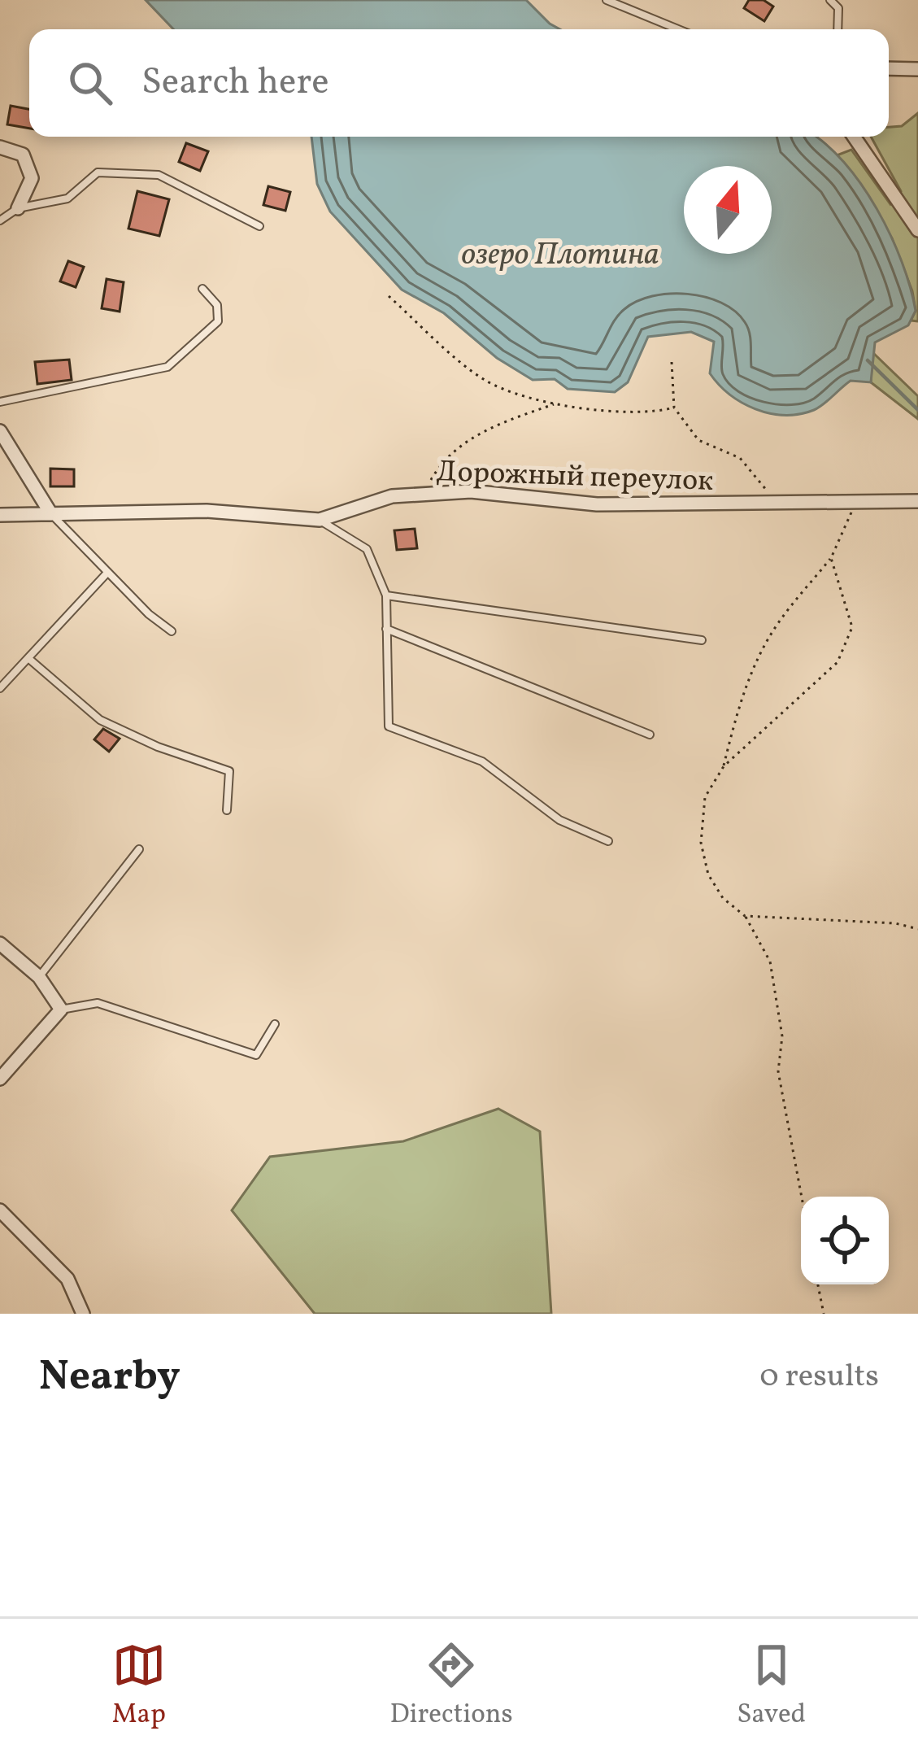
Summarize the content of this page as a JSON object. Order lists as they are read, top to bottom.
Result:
{
  "streets": {
    "street": ["Дорожный переулок"]
  },
  "water": ["озеро Плотина"],
  "north": "top",
  "page": {
    "search": "Search here",
    "heading": ["Nearby", "0 results"],
    "nav": ["Map", "Directions", "Saved"]
  }
}
